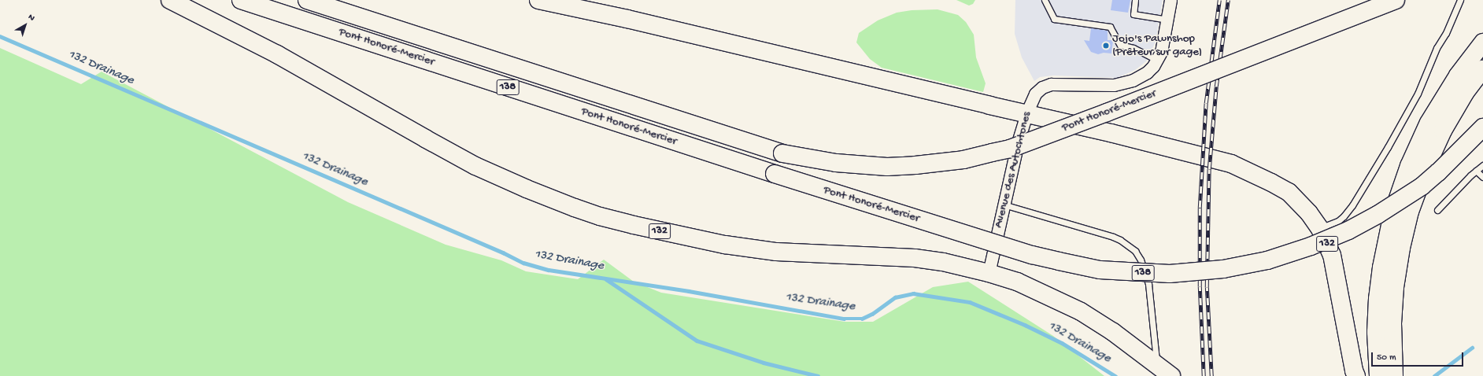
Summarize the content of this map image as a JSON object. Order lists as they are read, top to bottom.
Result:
{
  "streets": {
    "highway": ["Pont Honoré-Mercier", "138", "132"],
    "street": ["Avenue des Autochtones"]
  },
  "crossings": [
    ["Avenue des Autochtones", "132"]
  ],
  "water": ["132 Drainage"],
  "places": ["Jojo's Pawnshop (Prêteur sur gage)"],
  "scale_bar": "50 m",
  "north": "top right"
}
